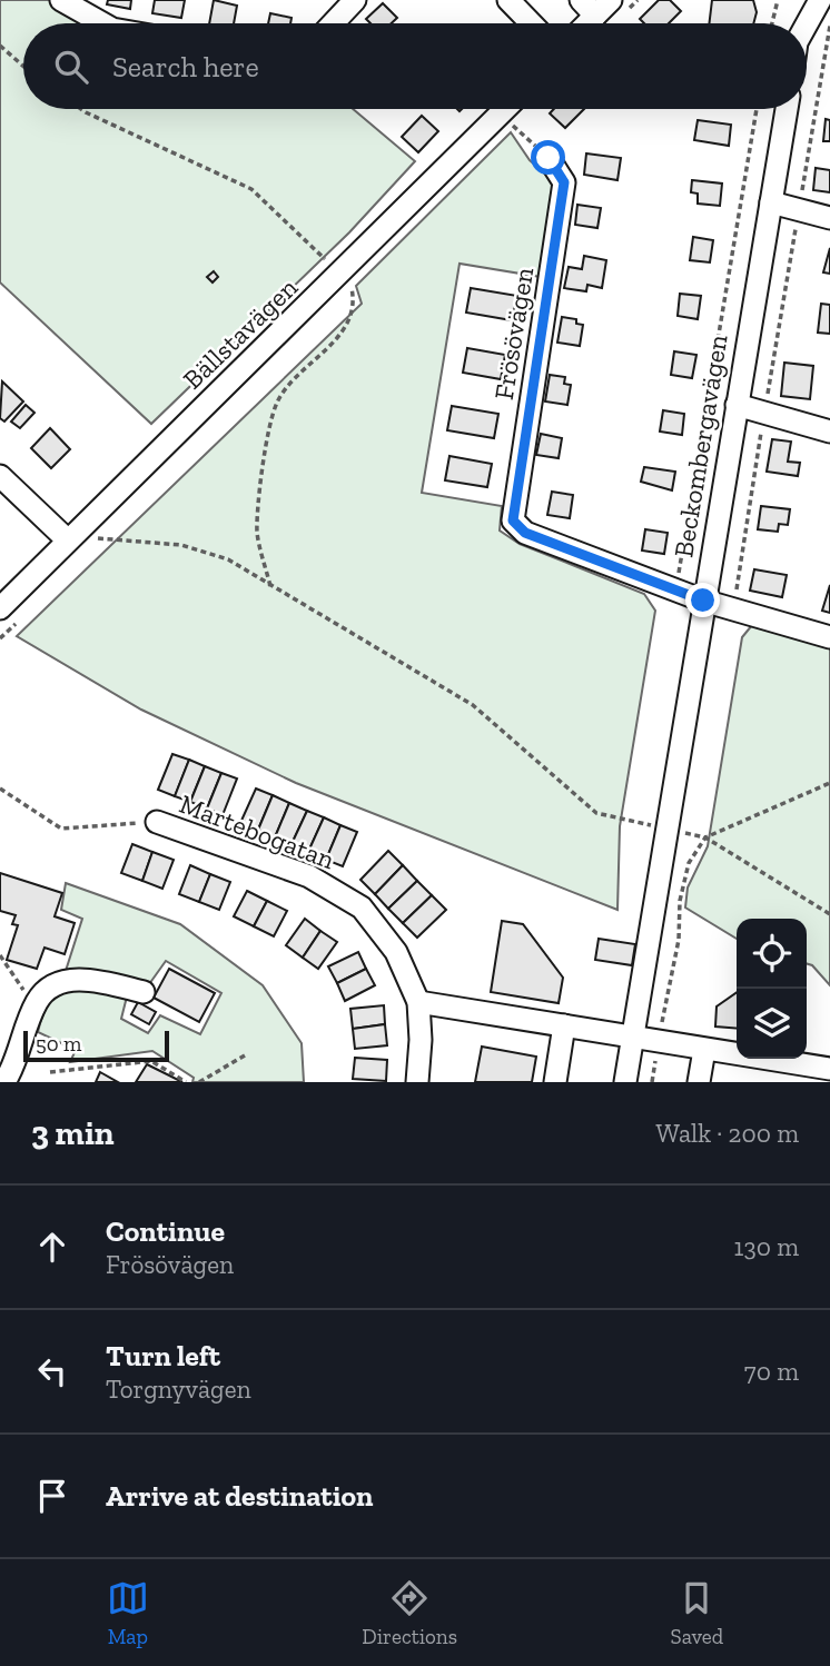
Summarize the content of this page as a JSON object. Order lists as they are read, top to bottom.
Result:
{
  "streets": {
    "street": [
      "Bällstavägen",
      "Frösövägen",
      "Beckombergavägen",
      "Martebogatan"
    ]
  },
  "scale_bar": "50 m",
  "page": {
    "search": "Search here",
    "scale": "50 m",
    "heading": ["3 min", "Walk · 200 m"],
    "list": [
      ["Continue", "Frösövägen", "130 m"],
      ["Turn left", "Torgnyvägen", "70 m"],
      "Arrive at destination"
    ],
    "nav": ["Map", "Directions", "Saved"]
  }
}
